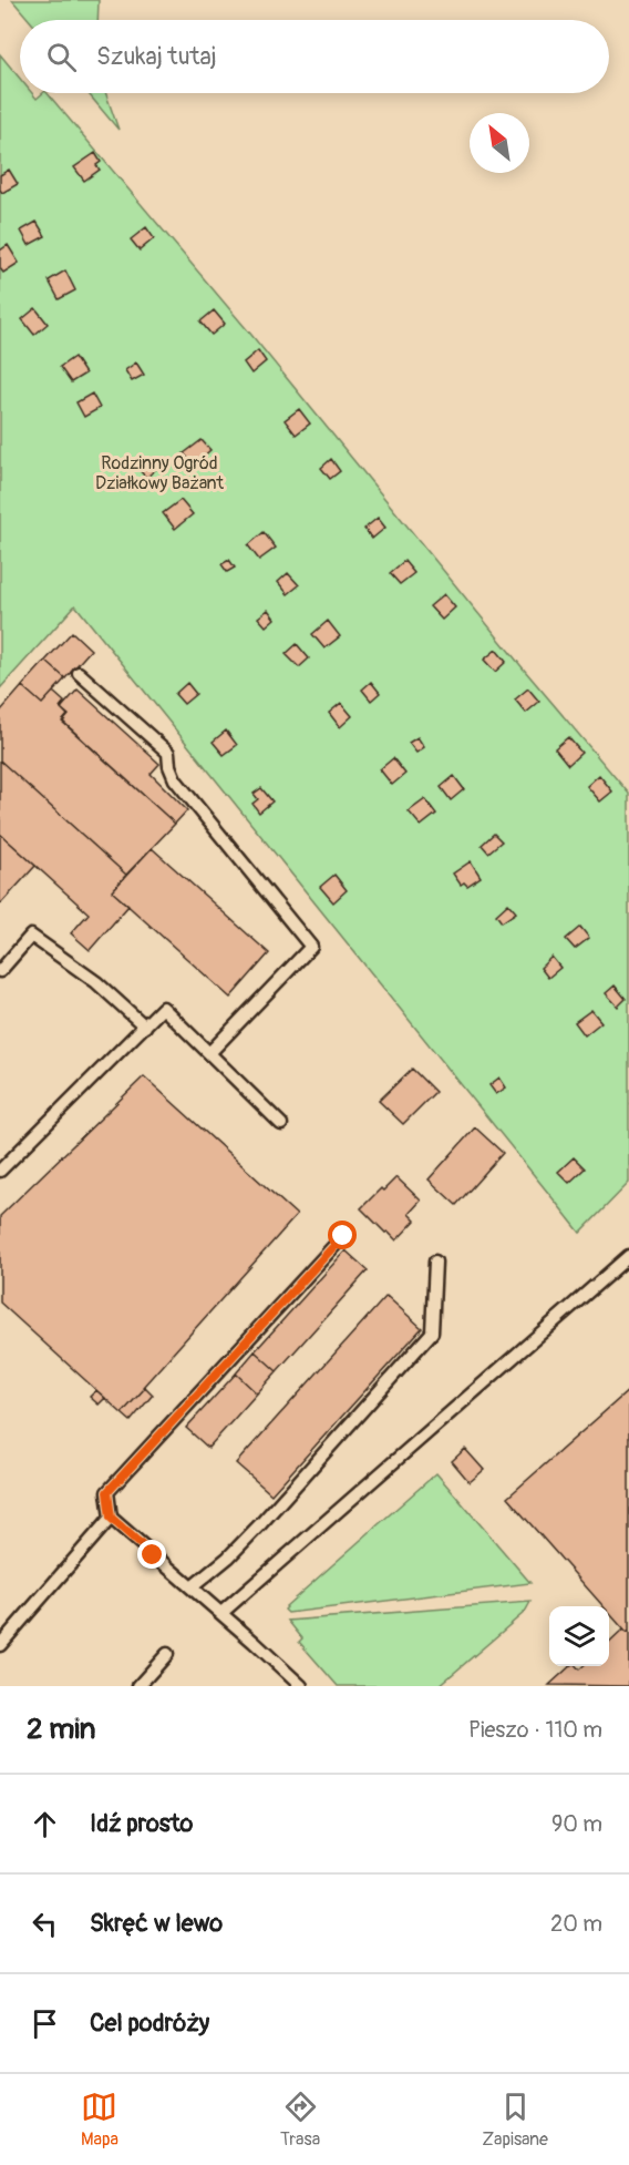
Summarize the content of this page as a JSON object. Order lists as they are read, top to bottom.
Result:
{
  "parks": ["Rodzinny Ogród Działkowy Bażant"],
  "north": "top left",
  "page": {
    "search": "Szukaj tutaj",
    "heading": ["2 min", "Pieszo · 110 m"],
    "list": [
      ["Idź prosto", "90 m"],
      ["Skręć w lewo", "20 m"],
      "Cel podróży"
    ],
    "nav": ["Mapa", "Trasa", "Zapisane"]
  }
}
